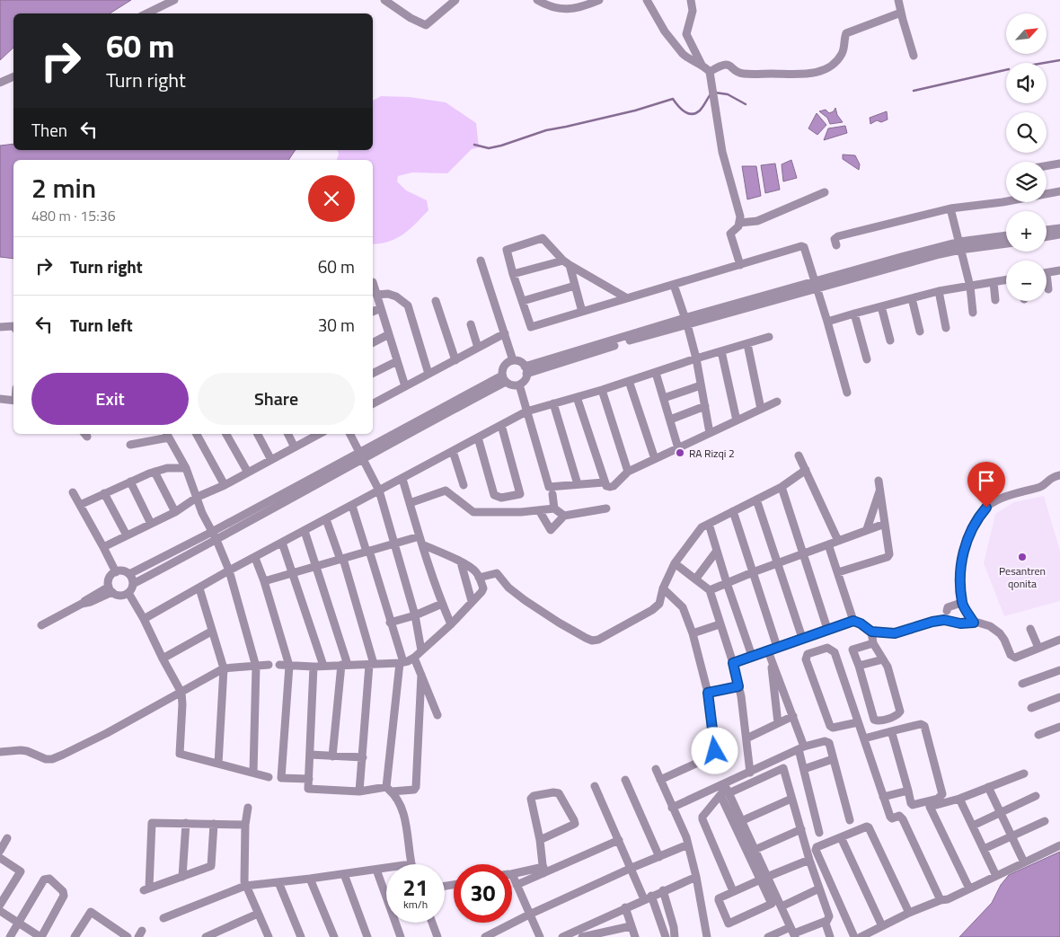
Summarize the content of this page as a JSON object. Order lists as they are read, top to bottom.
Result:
{
  "places": ["RA Rizqi 2", "Pesantren qonita"],
  "north": "top right",
  "page": {
    "map_buttons": ["+", "−"],
    "turn": ["60 m", "Turn right"],
    "then": "Then",
    "heading": ["2 min", "480 m · 15:36"],
    "list": [
      {
        "name": "Turn right",
        "value": "60 m"
      },
      {
        "name": "Turn left",
        "value": "30 m"
      }
    ],
    "buttons": ["Exit", "Share"],
    "speed": "21 km/h",
    "limit": "30"
  }
}
